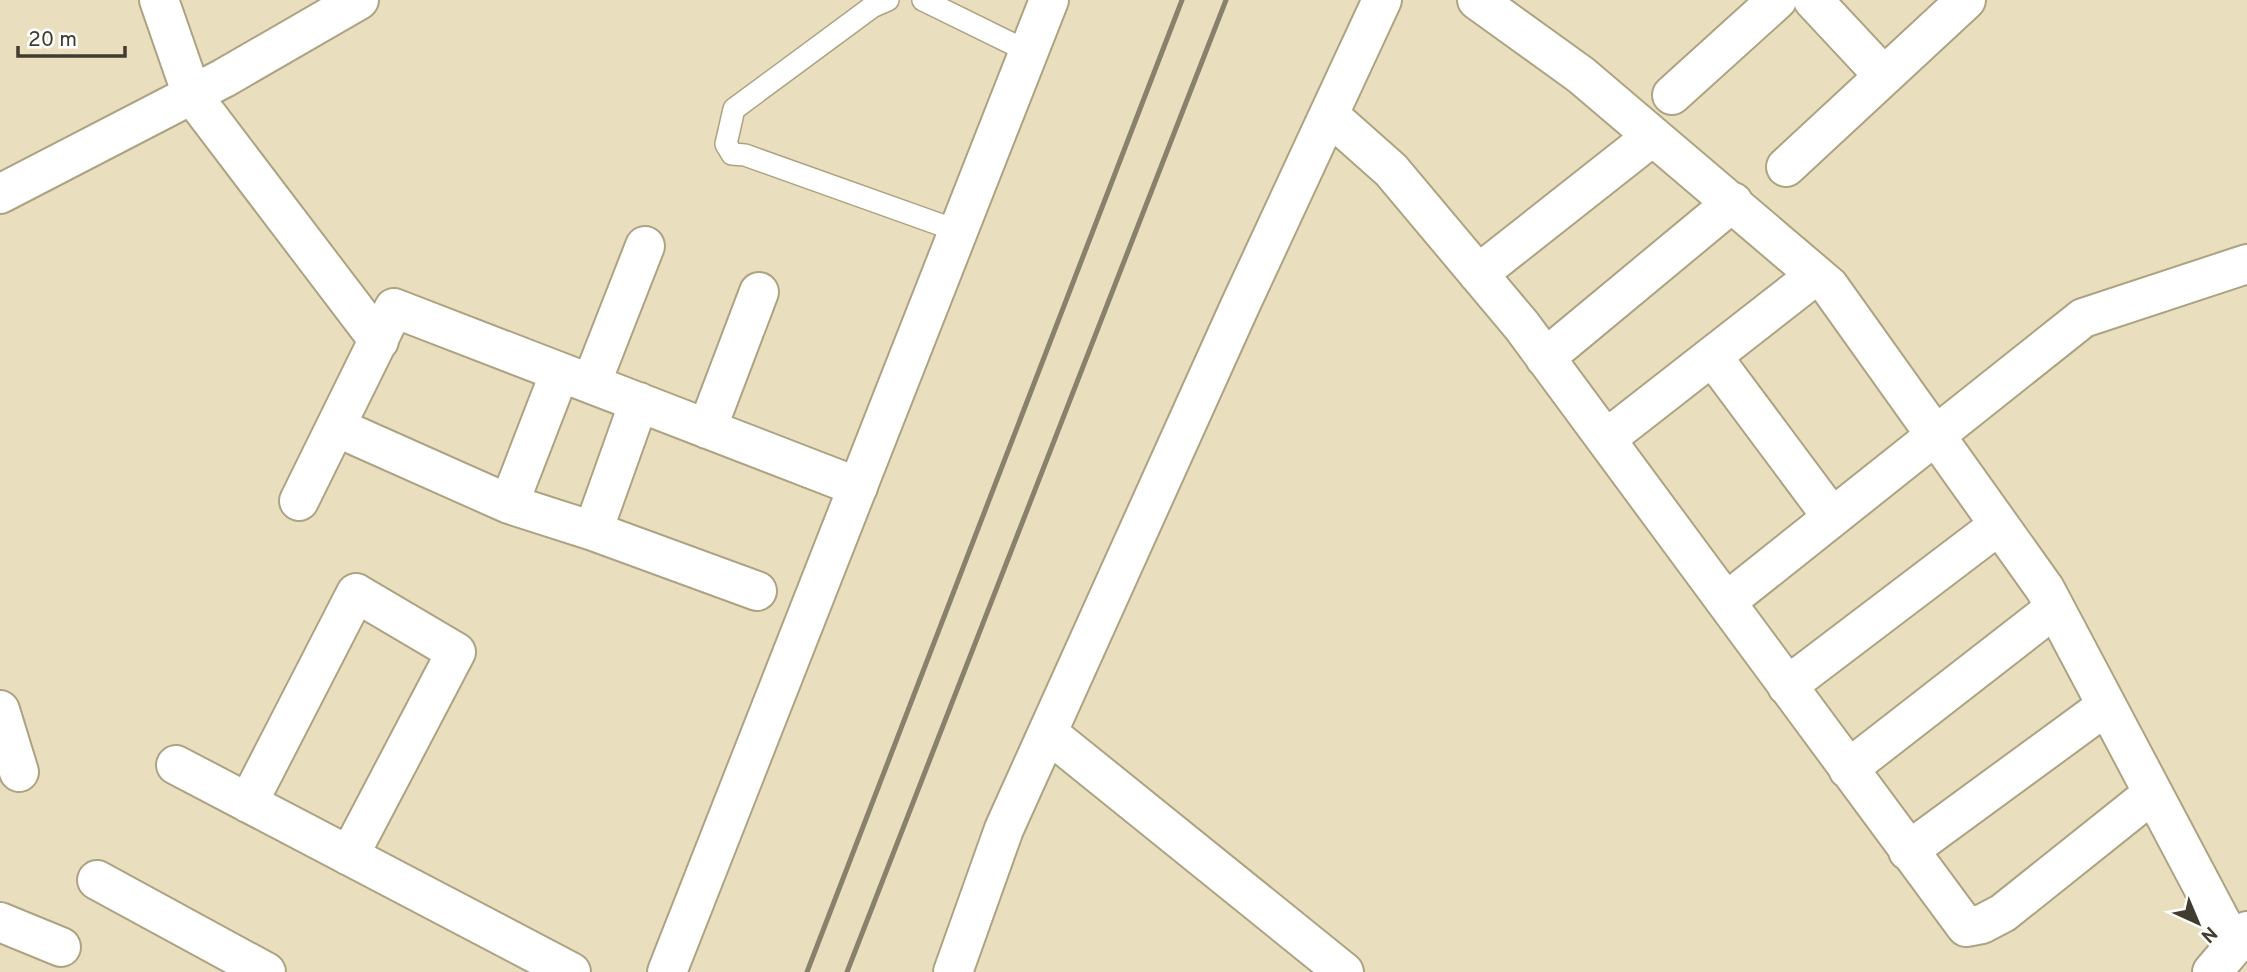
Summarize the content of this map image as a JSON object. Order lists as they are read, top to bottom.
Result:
{
  "scale_bar": "20 m",
  "north": "bottom right"
}
